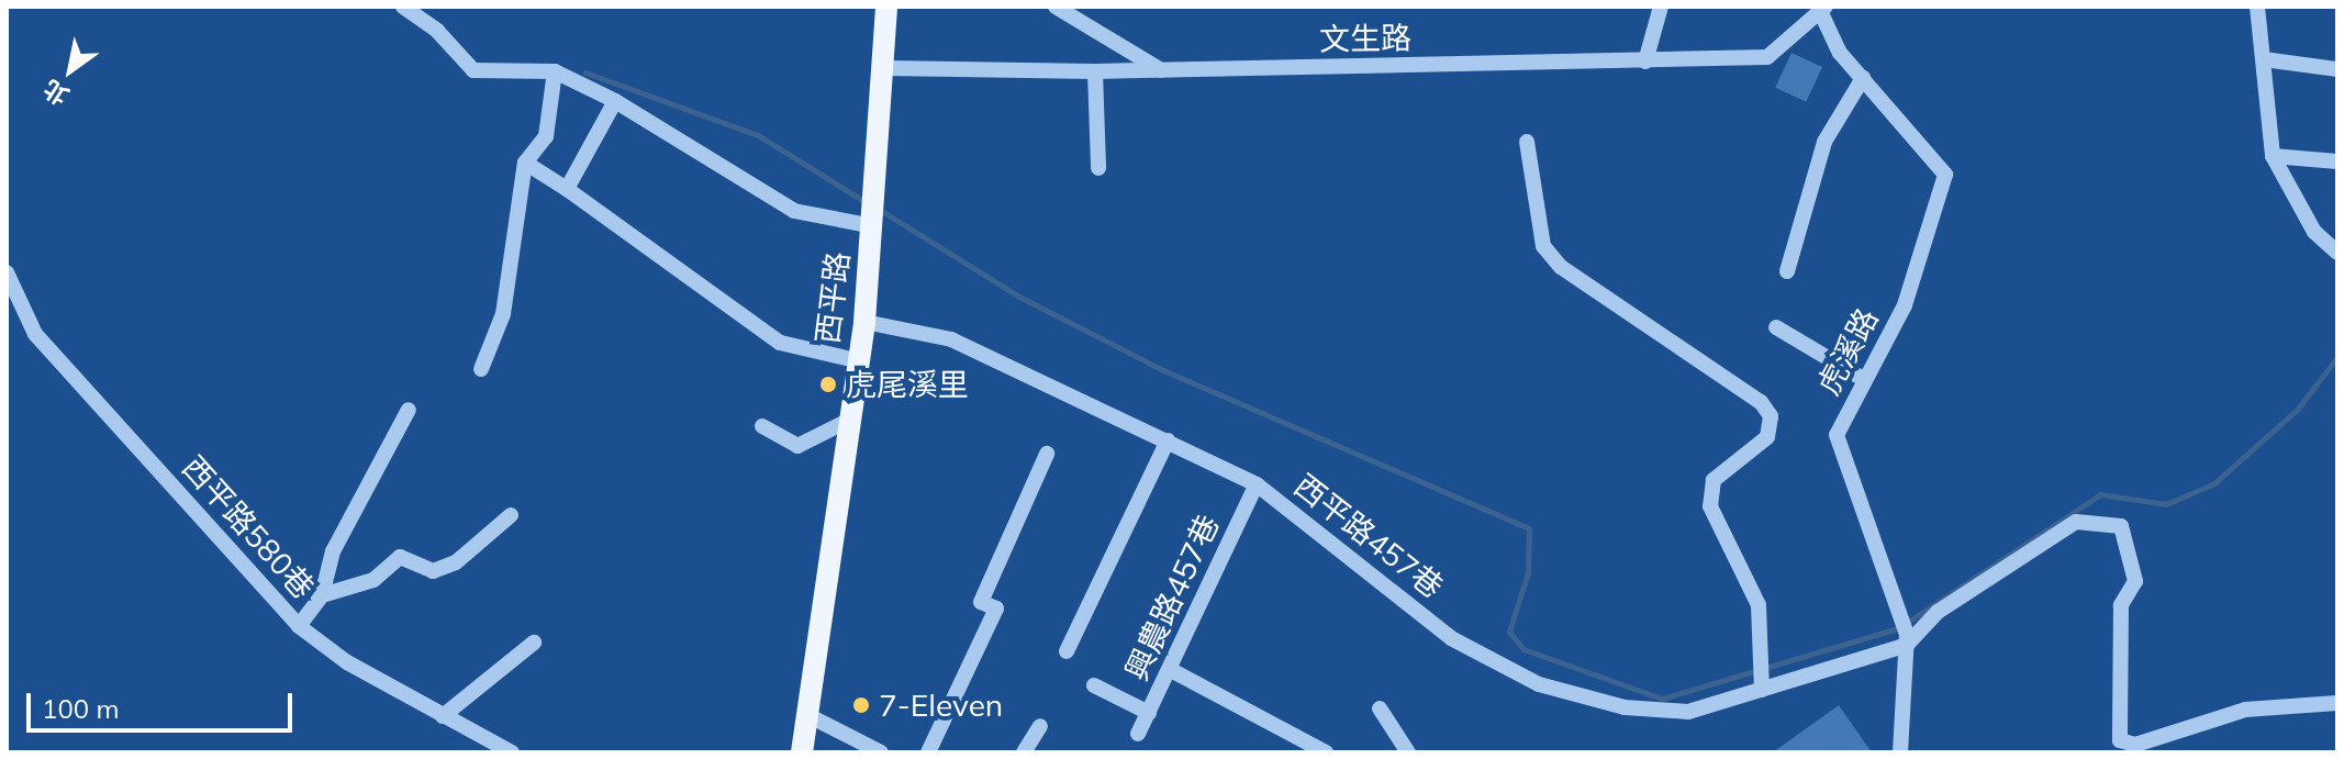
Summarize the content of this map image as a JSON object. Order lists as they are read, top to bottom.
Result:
{
  "streets": {
    "main road": ["西平路"],
    "street": [
      "文生路",
      "虎溪路",
      "西平路580巷",
      "西平路457巷",
      "興農路457巷"
    ]
  },
  "crossings": [
    ["文生路", "西平路"],
    ["文生路", "虎溪路"],
    ["西平路", "西平路457巷"],
    ["虎溪路", "西平路457巷"],
    ["西平路457巷", "興農路457巷"]
  ],
  "places": ["虎尾溪里", "7-Eleven"],
  "scale_bar": "100 m",
  "north": "bottom left"
}
